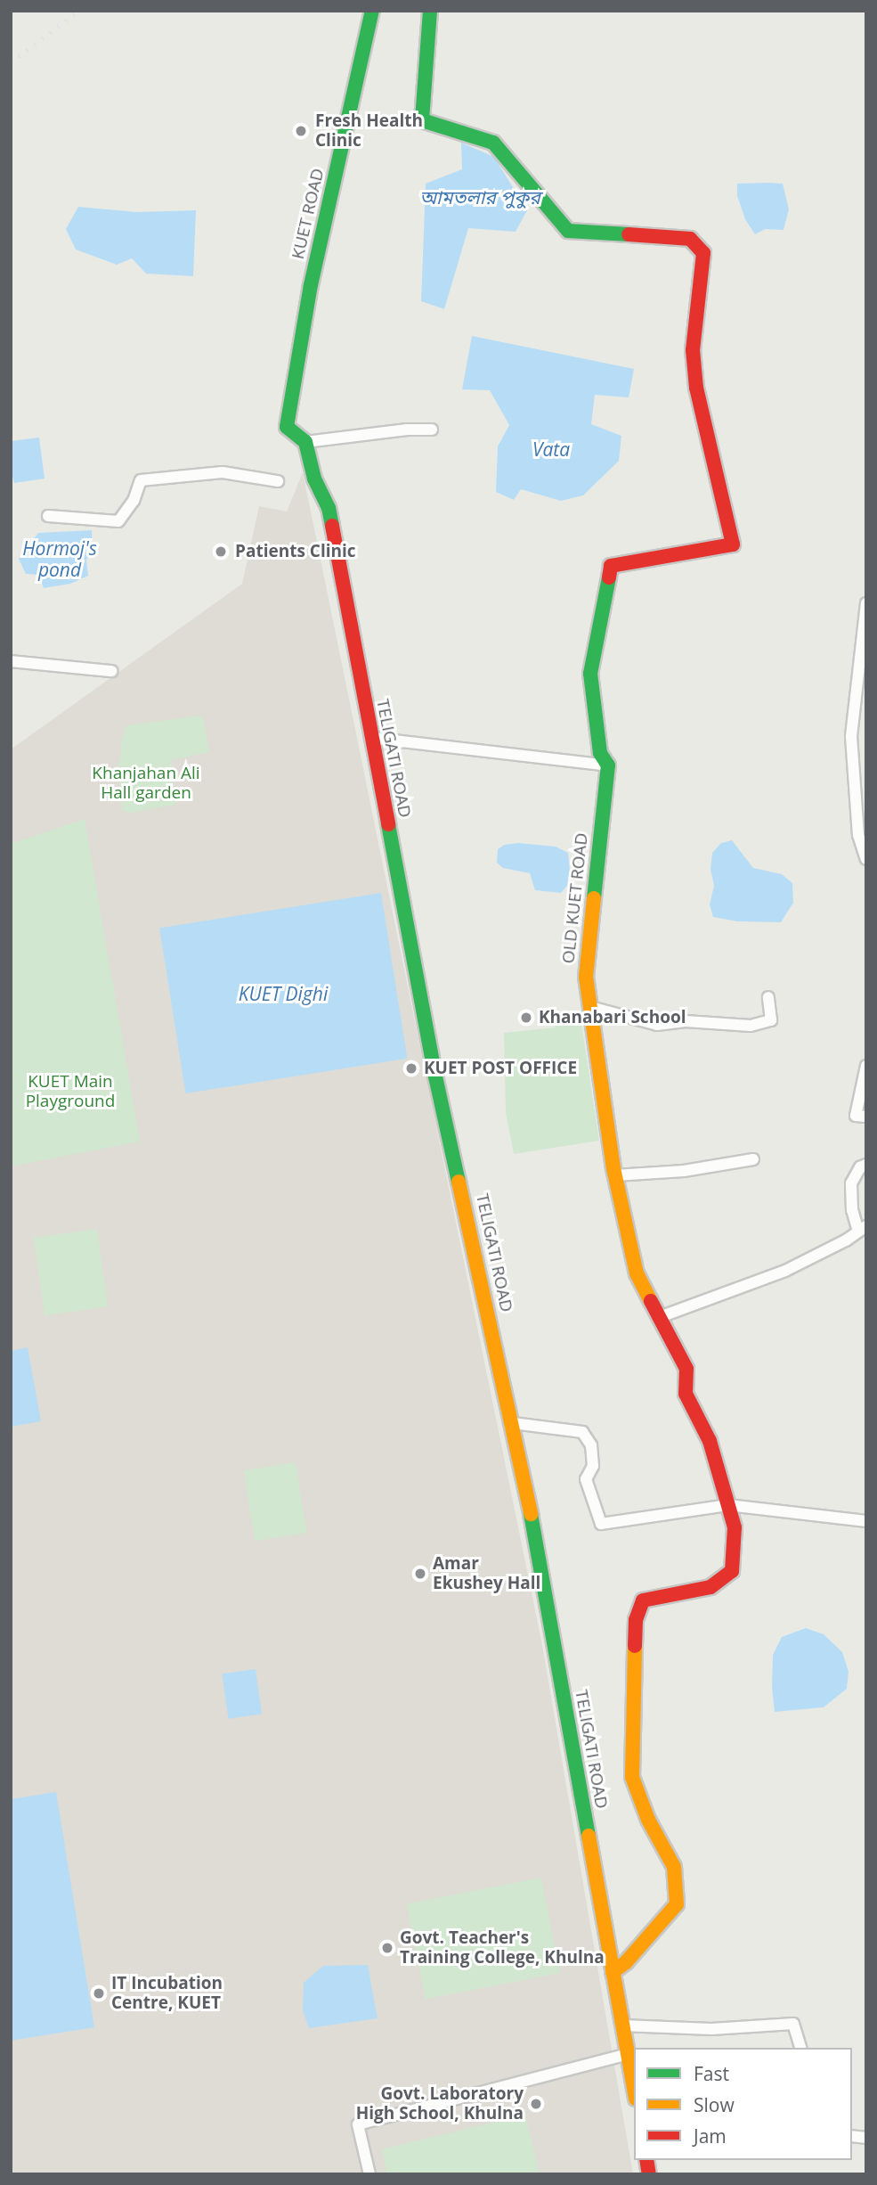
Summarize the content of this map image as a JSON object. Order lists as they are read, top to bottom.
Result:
{
  "streets": {
    "street": ["KUET ROAD", "TELIGATI ROAD", "OLD KUET ROAD"]
  },
  "crossings": [
    ["KUET ROAD", "TELIGATI ROAD"],
    ["TELIGATI ROAD", "OLD KUET ROAD"]
  ],
  "water": [
    "আমতলার পুকুর",
    "Vata",
    "Hormoj's pond",
    "KUET Dighi"
  ],
  "parks": ["Khanjahan Ali Hall garden", "KUET Main Playground"],
  "places": [
    "Fresh Health Clinic",
    "Patients Clinic",
    "Khanabari School",
    "KUET POST OFFICE",
    "Amar Ekushey Hall",
    "Govt. Teacher's Training College, Khulna",
    "IT Incubation Centre, KUET",
    "Govt. Laboratory High School, Khulna"
  ],
  "legend": ["Fast", "Slow", "Jam"]
}
